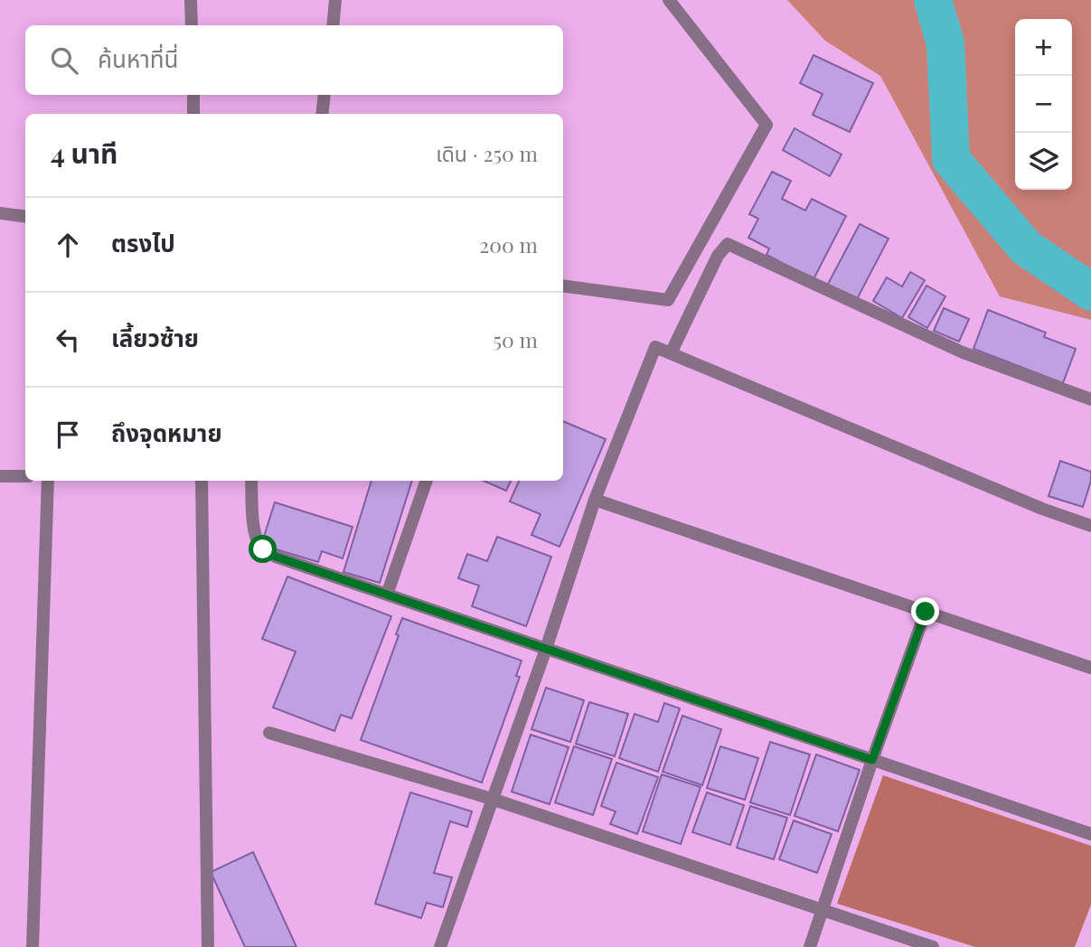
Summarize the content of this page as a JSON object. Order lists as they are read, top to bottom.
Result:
{
  "page": {
    "map_buttons": ["+", "−"],
    "search": "ค้นหาที่นี่",
    "heading": ["4 นาที", "เดิน · 250 m"],
    "list": [
      ["ตรงไป", "200 m"],
      ["เลี้ยวซ้าย", "50 m"],
      "ถึงจุดหมาย"
    ]
  }
}
